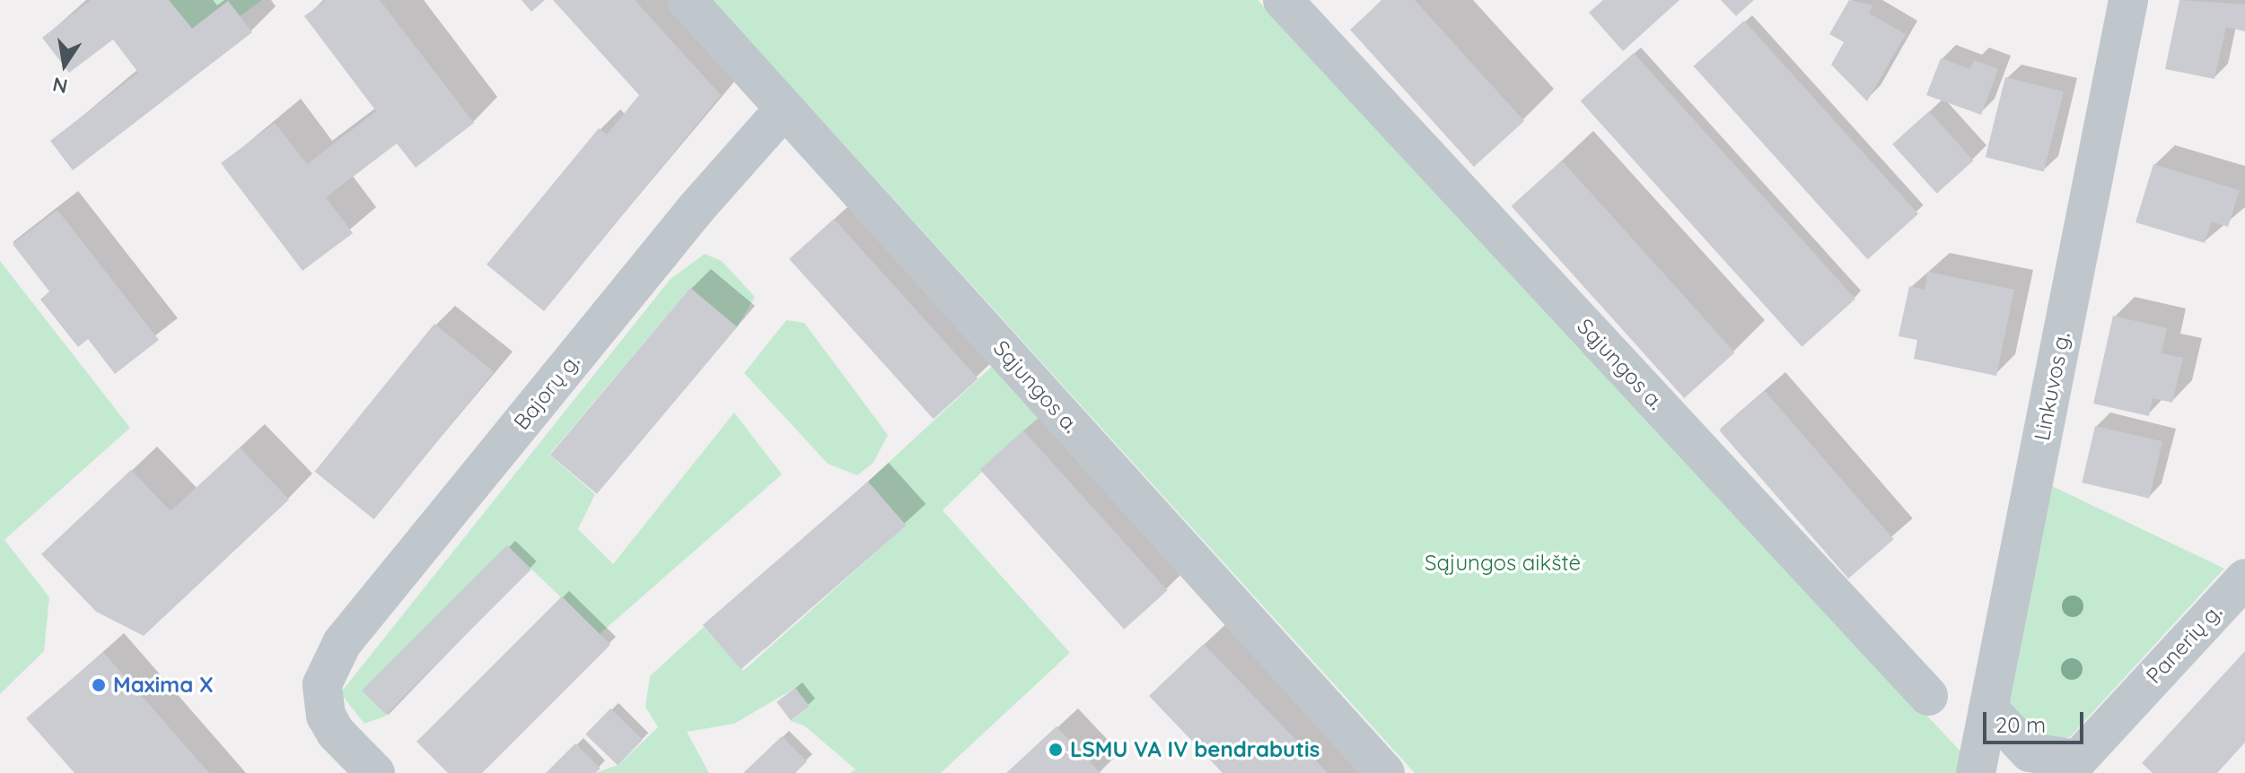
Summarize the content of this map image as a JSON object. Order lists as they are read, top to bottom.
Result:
{
  "streets": {
    "street": [
      "Sąjungos a.",
      "Linkuvos g.",
      "Bajorų g.",
      "Panerių g."
    ]
  },
  "crossings": [
    ["Sąjungos a.", "Bajorų g."]
  ],
  "parks": ["Sąjungos aikštė"],
  "places": ["Maxima X", "LSMU VA IV bendrabutis"],
  "scale_bar": "20 m",
  "north": "bottom"
}
